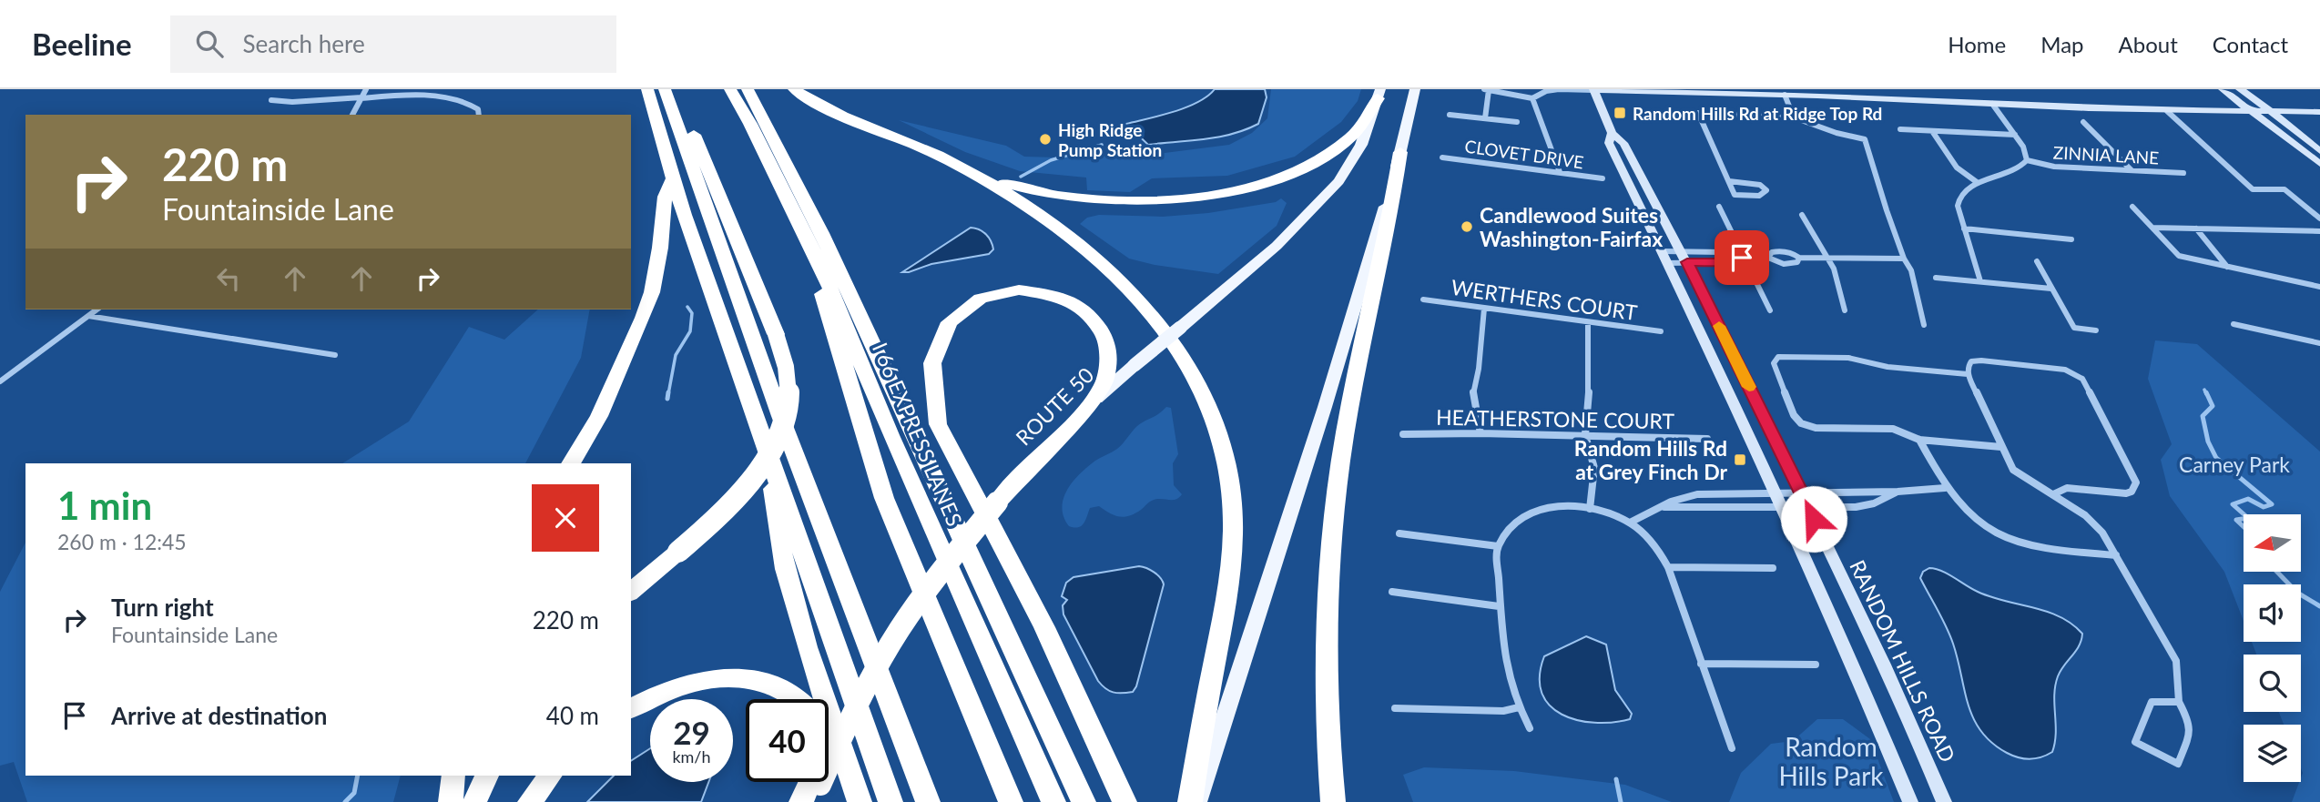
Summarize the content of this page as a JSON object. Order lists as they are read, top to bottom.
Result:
{
  "streets": {
    "highway": ["ROUTE 50", "I 66 EXPRESS LANES"],
    "street": [
      "CLOVET DRIVE",
      "ZINNIA LANE",
      "WERTHERS COURT",
      "HEATHERSTONE COURT",
      "RANDOM HILLS ROAD"
    ]
  },
  "parks": ["Carney Park", "Random Hills Park"],
  "places": {
    "transit": ["Random Hills Rd at Ridge Top Rd", "Random Hills Rd at Grey Finch Dr"],
    "other": ["High Ridge Pump Station", "Candlewood Suites Washington-Fairfax"]
  },
  "north": "left",
  "page": {
    "header": "Beeline",
    "search": "Search here",
    "nav": [
      "Home",
      "Map",
      "About",
      "Contact"
    ],
    "turn": ["220 m", "Fountainside Lane"],
    "heading": ["1 min", "260 m · 12:45"],
    "list": [
      {
        "name": "Turn right",
        "note": "Fountainside Lane",
        "value": "220 m"
      },
      {
        "name": "Arrive at destination",
        "value": "40 m"
      }
    ],
    "speed": "29 km/h",
    "limit": "40"
  }
}
